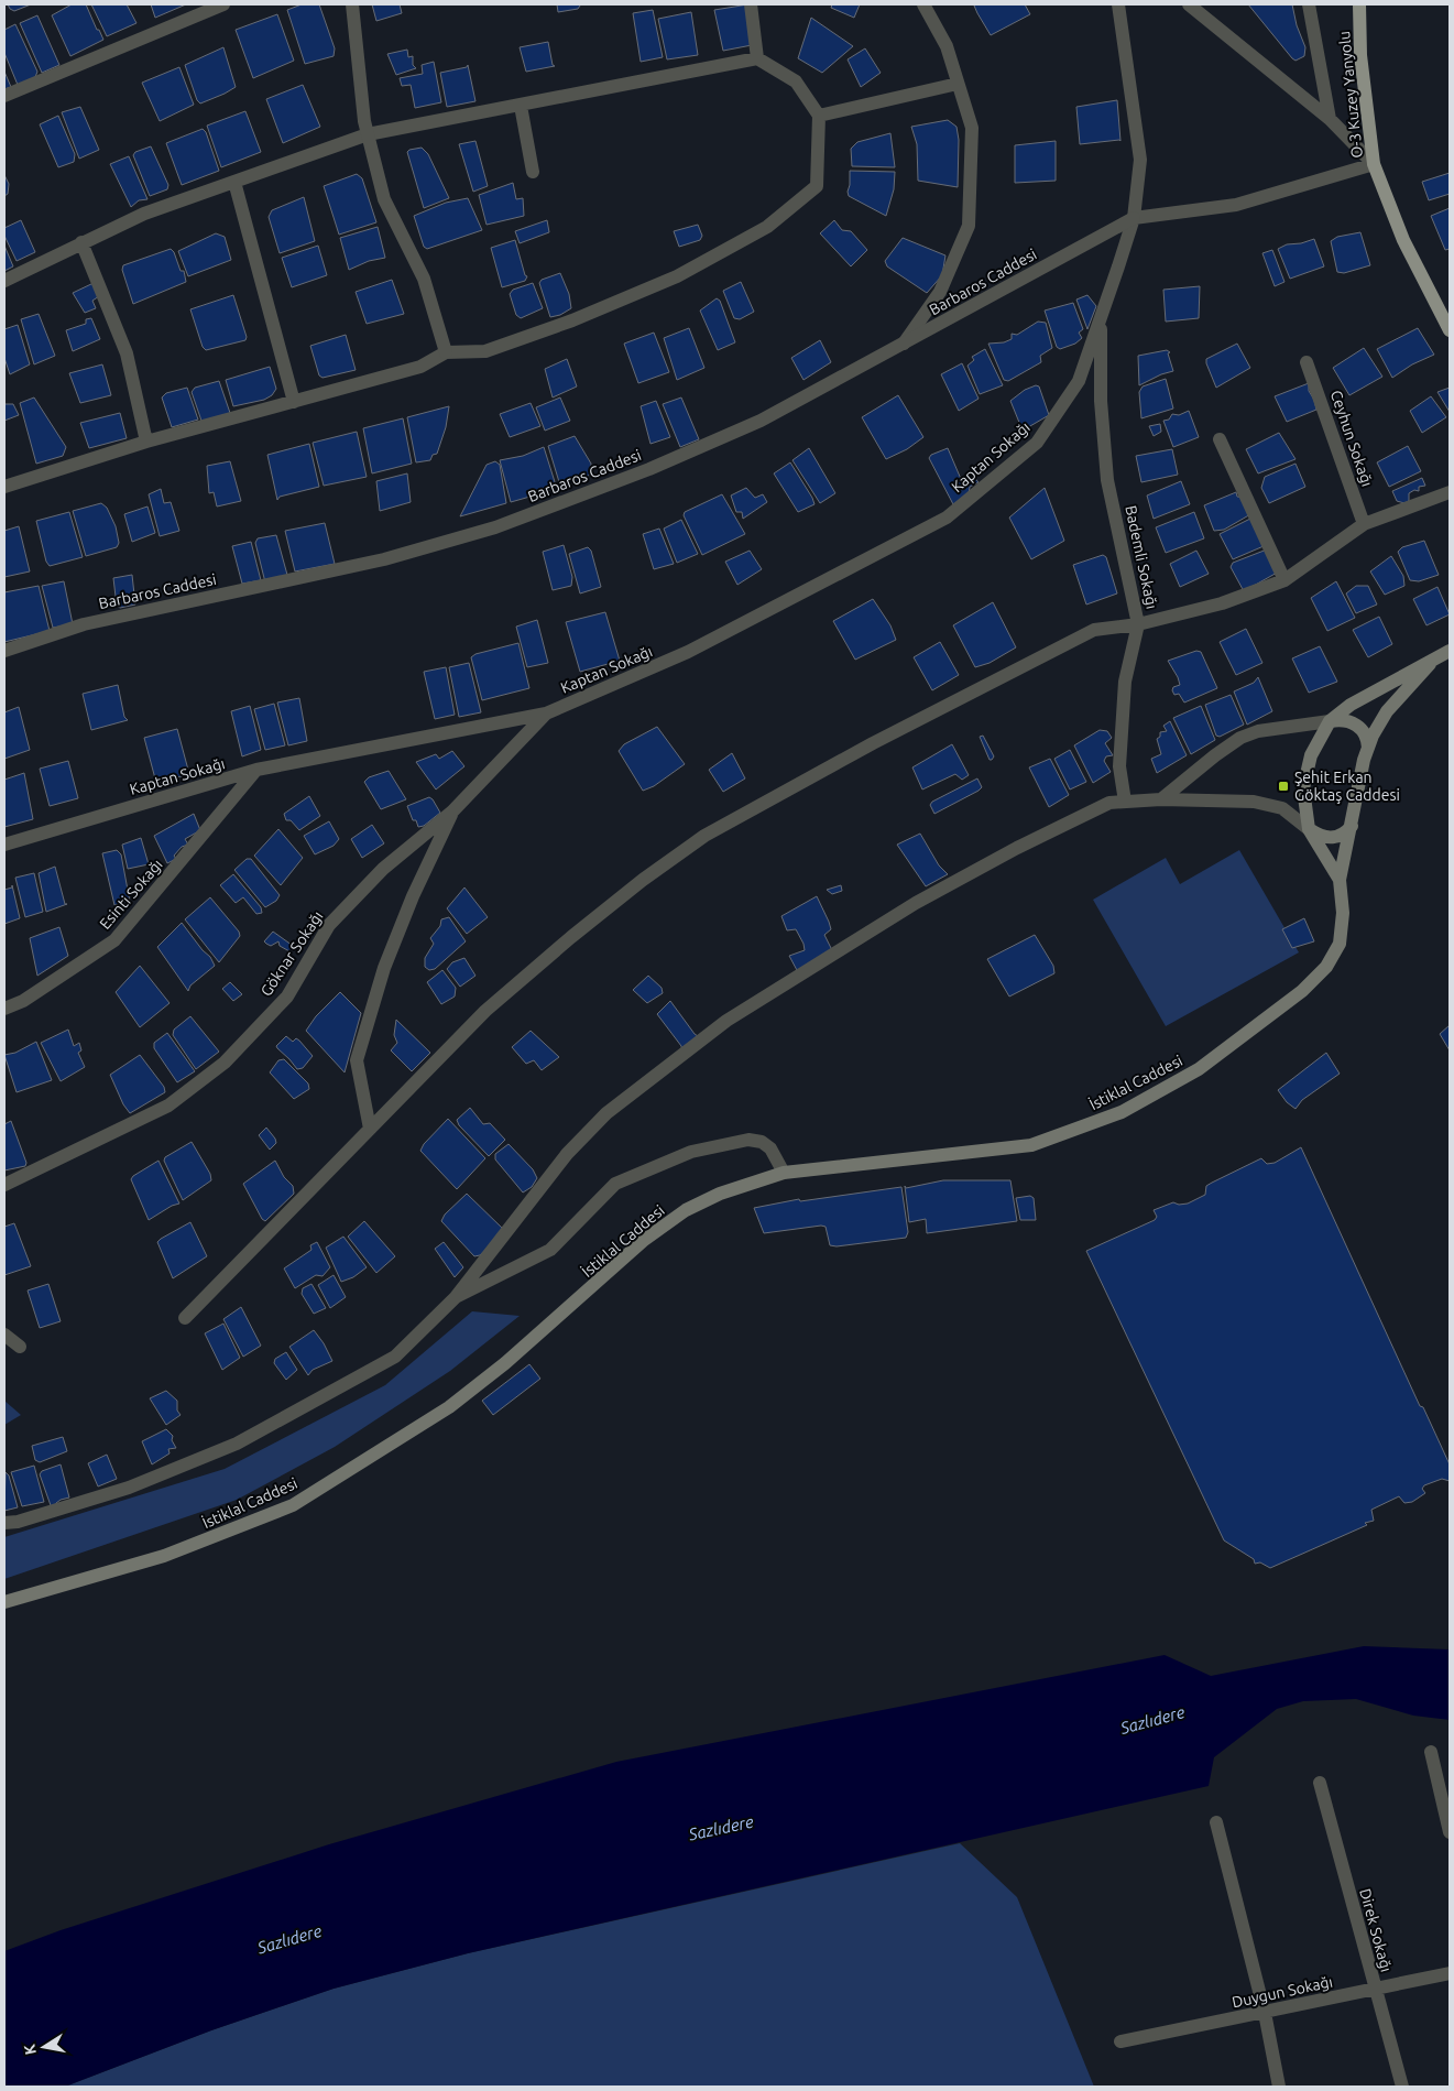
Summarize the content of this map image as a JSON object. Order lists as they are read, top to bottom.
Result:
{
  "streets": {
    "main road": ["O-3 Kuzey Yanyolu", "İstiklal Caddesi"],
    "street": [
      "Barbaros Caddesi",
      "Ceyhun Sokağı",
      "Kaptan Sokağı",
      "Bademli Sokağı",
      "Esinti Sokağı",
      "Göknar Sokağı",
      "Direk Sokağı",
      "Duygun Sokağı"
    ]
  },
  "crossings": [
    ["Kaptan Sokağı", "Bademli Sokağı"],
    ["Kaptan Sokağı", "Esinti Sokağı"],
    ["Kaptan Sokağı", "Göknar Sokağı"],
    ["Direk Sokağı", "Duygun Sokağı"]
  ],
  "water": ["Sazlıdere"],
  "places": {
    "transit": ["Şehit Erkan Göktaş Caddesi"]
  },
  "north": "left"
}
